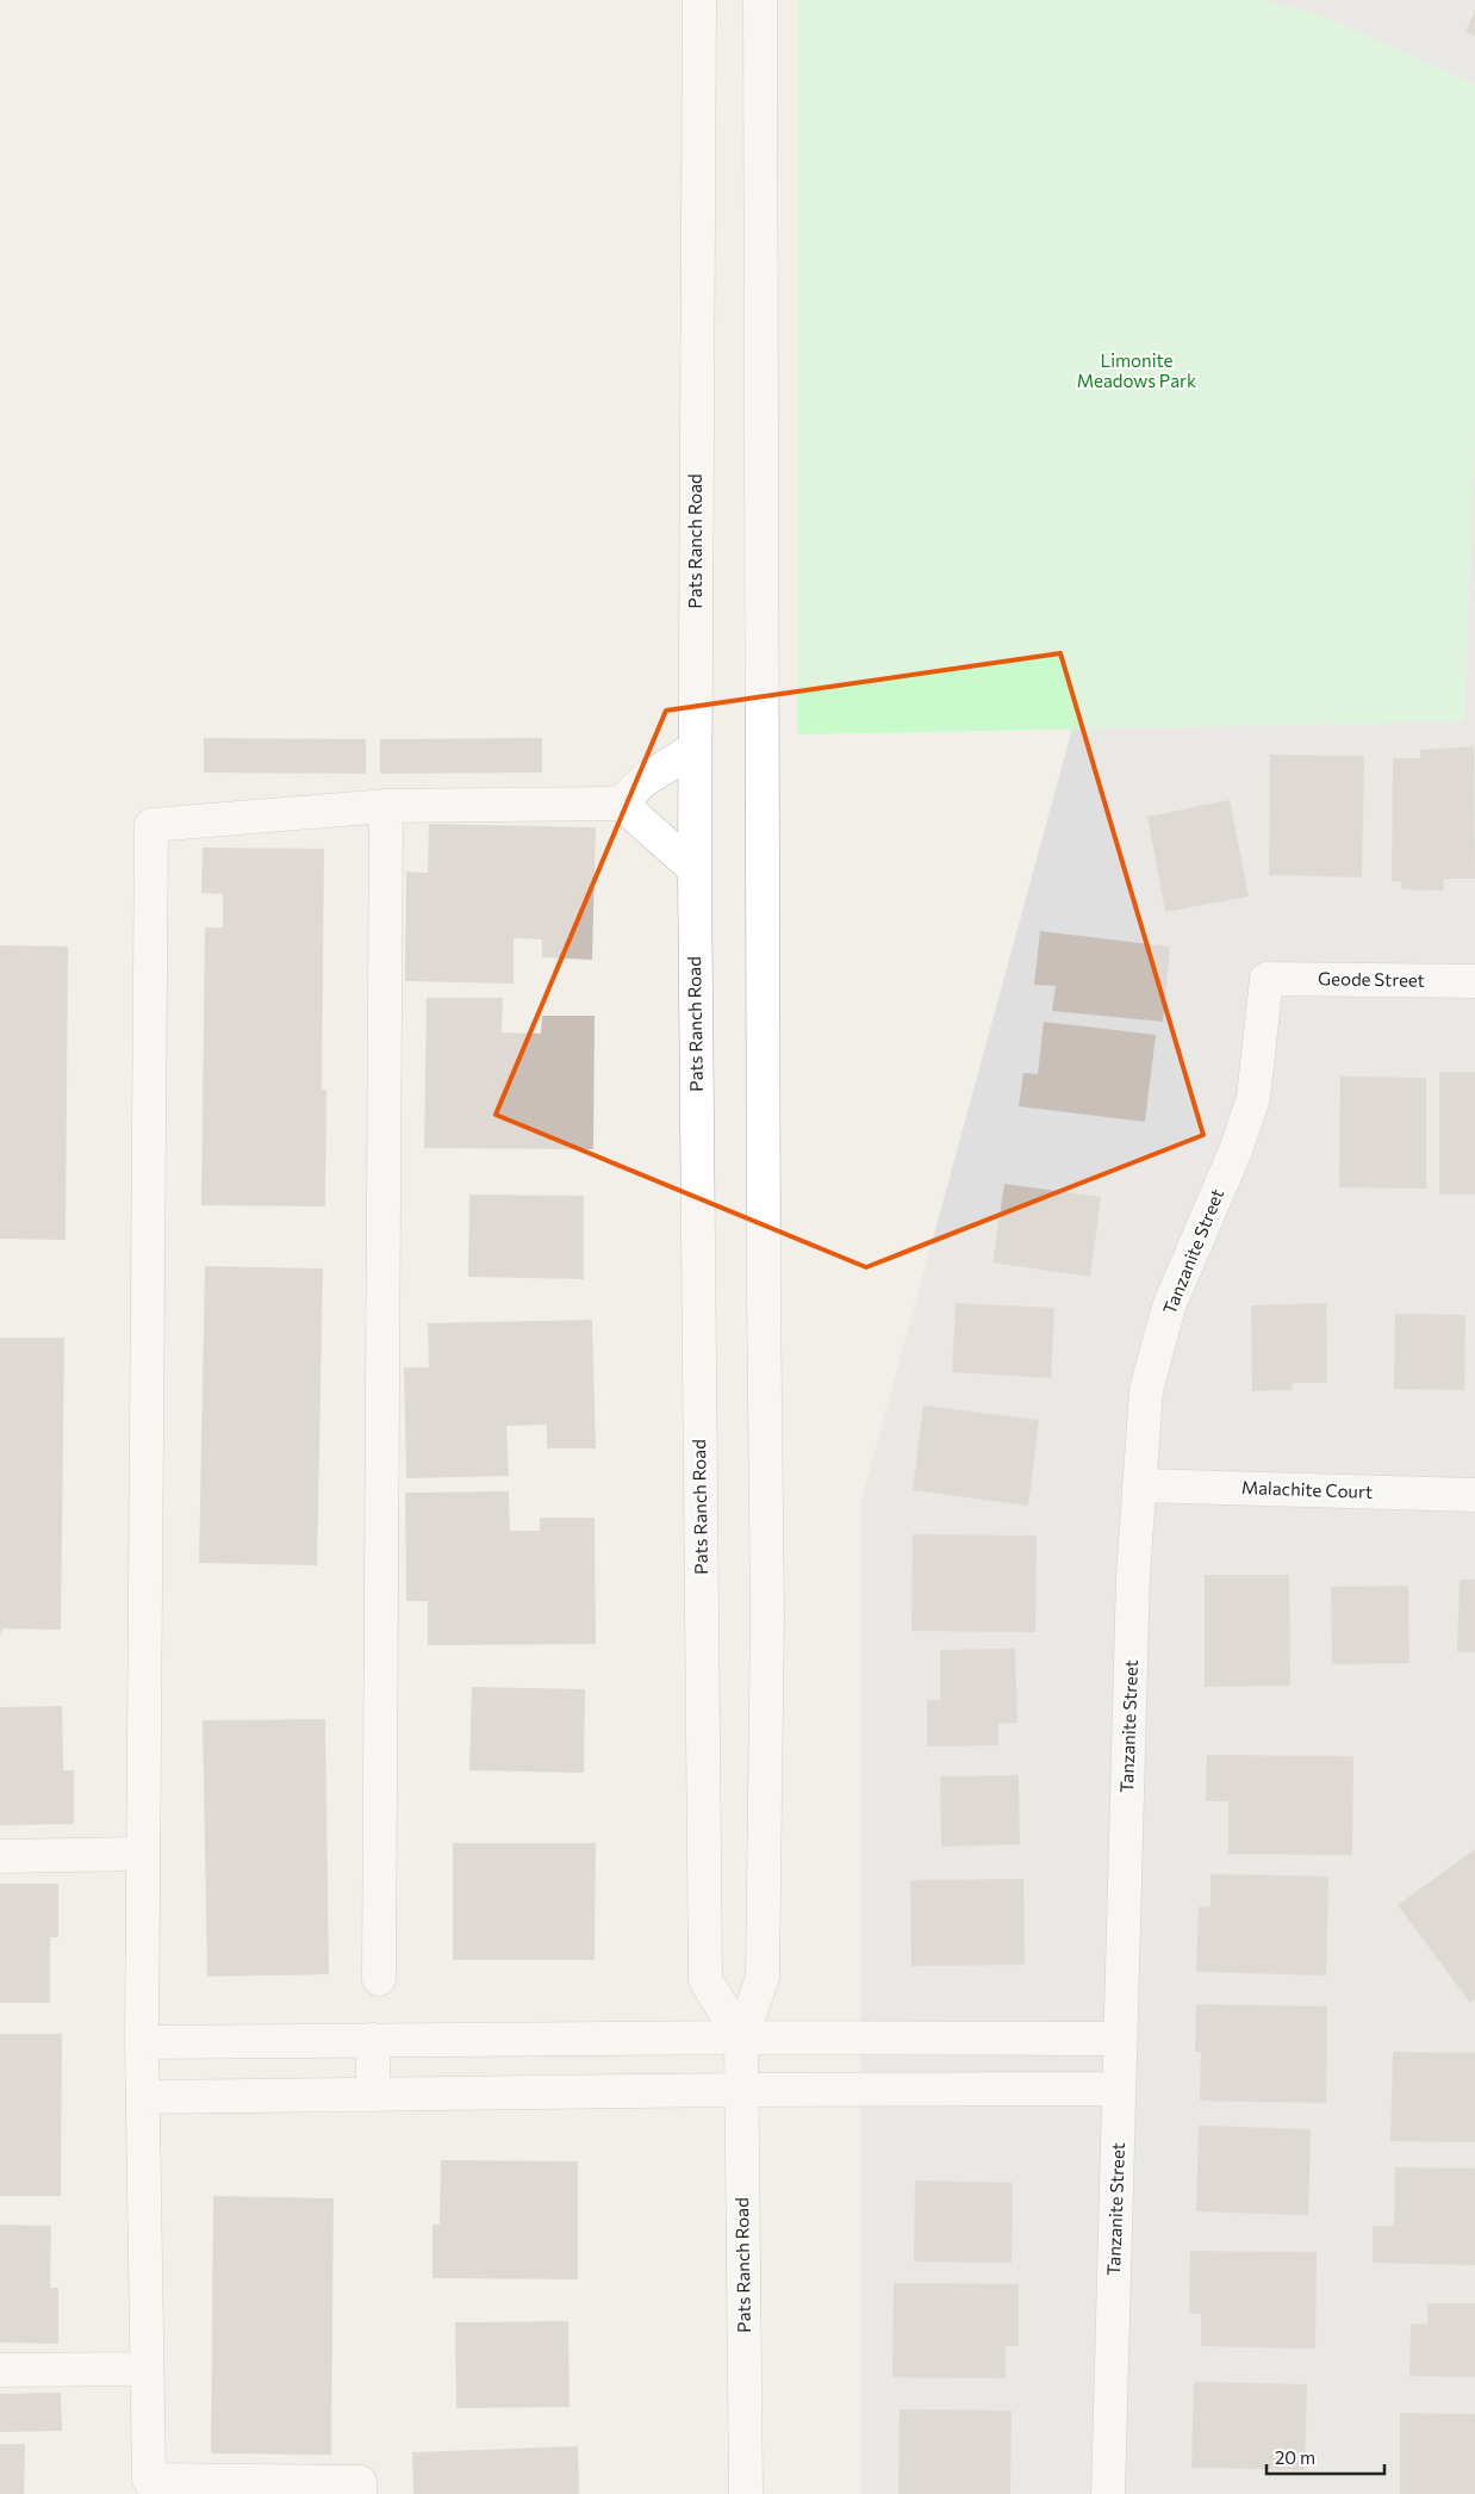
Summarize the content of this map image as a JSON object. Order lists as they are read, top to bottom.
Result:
{
  "streets": {
    "street": [
      "Pats Ranch Road",
      "Geode Street",
      "Tanzanite Street",
      "Malachite Court"
    ]
  },
  "crossings": [
    ["Geode Street", "Tanzanite Street"],
    ["Tanzanite Street", "Malachite Court"]
  ],
  "parks": ["Limonite Meadows Park"],
  "scale_bar": "20 m"
}
